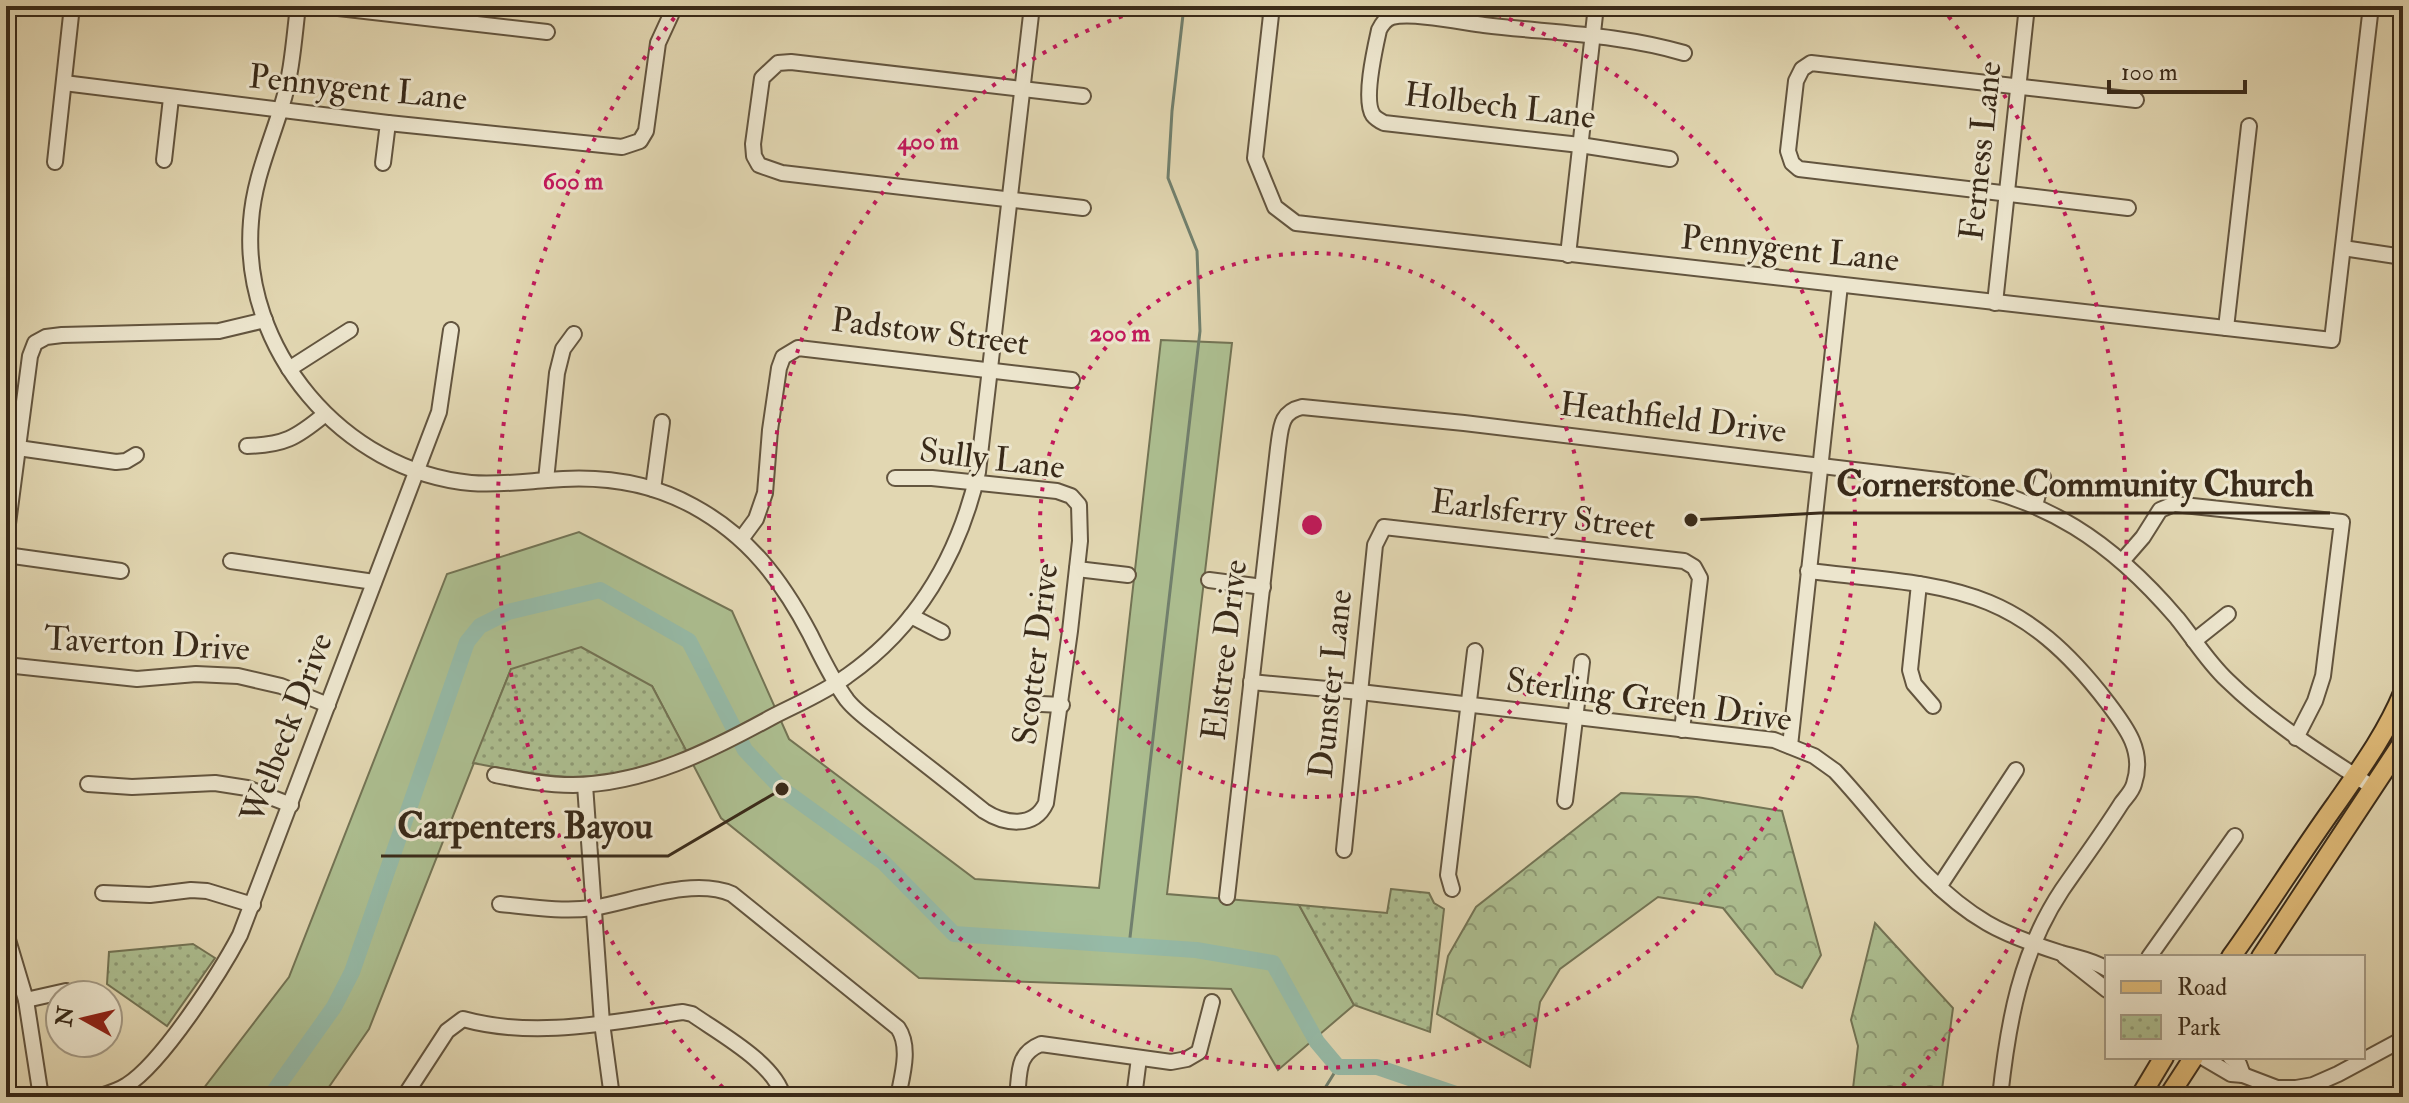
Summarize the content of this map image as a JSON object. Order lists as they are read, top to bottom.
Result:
{
  "streets": {
    "street": [
      "Pennygent Lane",
      "Holbech Lane",
      "Ferness Lane",
      "Padstow Street",
      "Heathfield Drive",
      "Sully Lane",
      "Earlsferry Street",
      "Taverton Drive",
      "Elstree Drive",
      "Scotter Drive",
      "Dunster Lane",
      "Sterling Green Drive",
      "Welbeck Drive"
    ]
  },
  "crossings": [
    ["Pennygent Lane", "Ferness Lane"],
    ["Heathfield Drive", "Elstree Drive"],
    ["Sully Lane", "Scotter Drive"],
    ["Earlsferry Street", "Dunster Lane"],
    ["Earlsferry Street", "Sterling Green Drive"],
    ["Taverton Drive", "Welbeck Drive"],
    ["Elstree Drive", "Sterling Green Drive"],
    ["Dunster Lane", "Sterling Green Drive"]
  ],
  "places": ["Cornerstone Community Church", "Carpenters Bayou"],
  "legend": ["Road", "Park"],
  "scale_bar": "100 m",
  "north": "left",
  "rings": ["400 m", "600 m", "200 m"]
}
